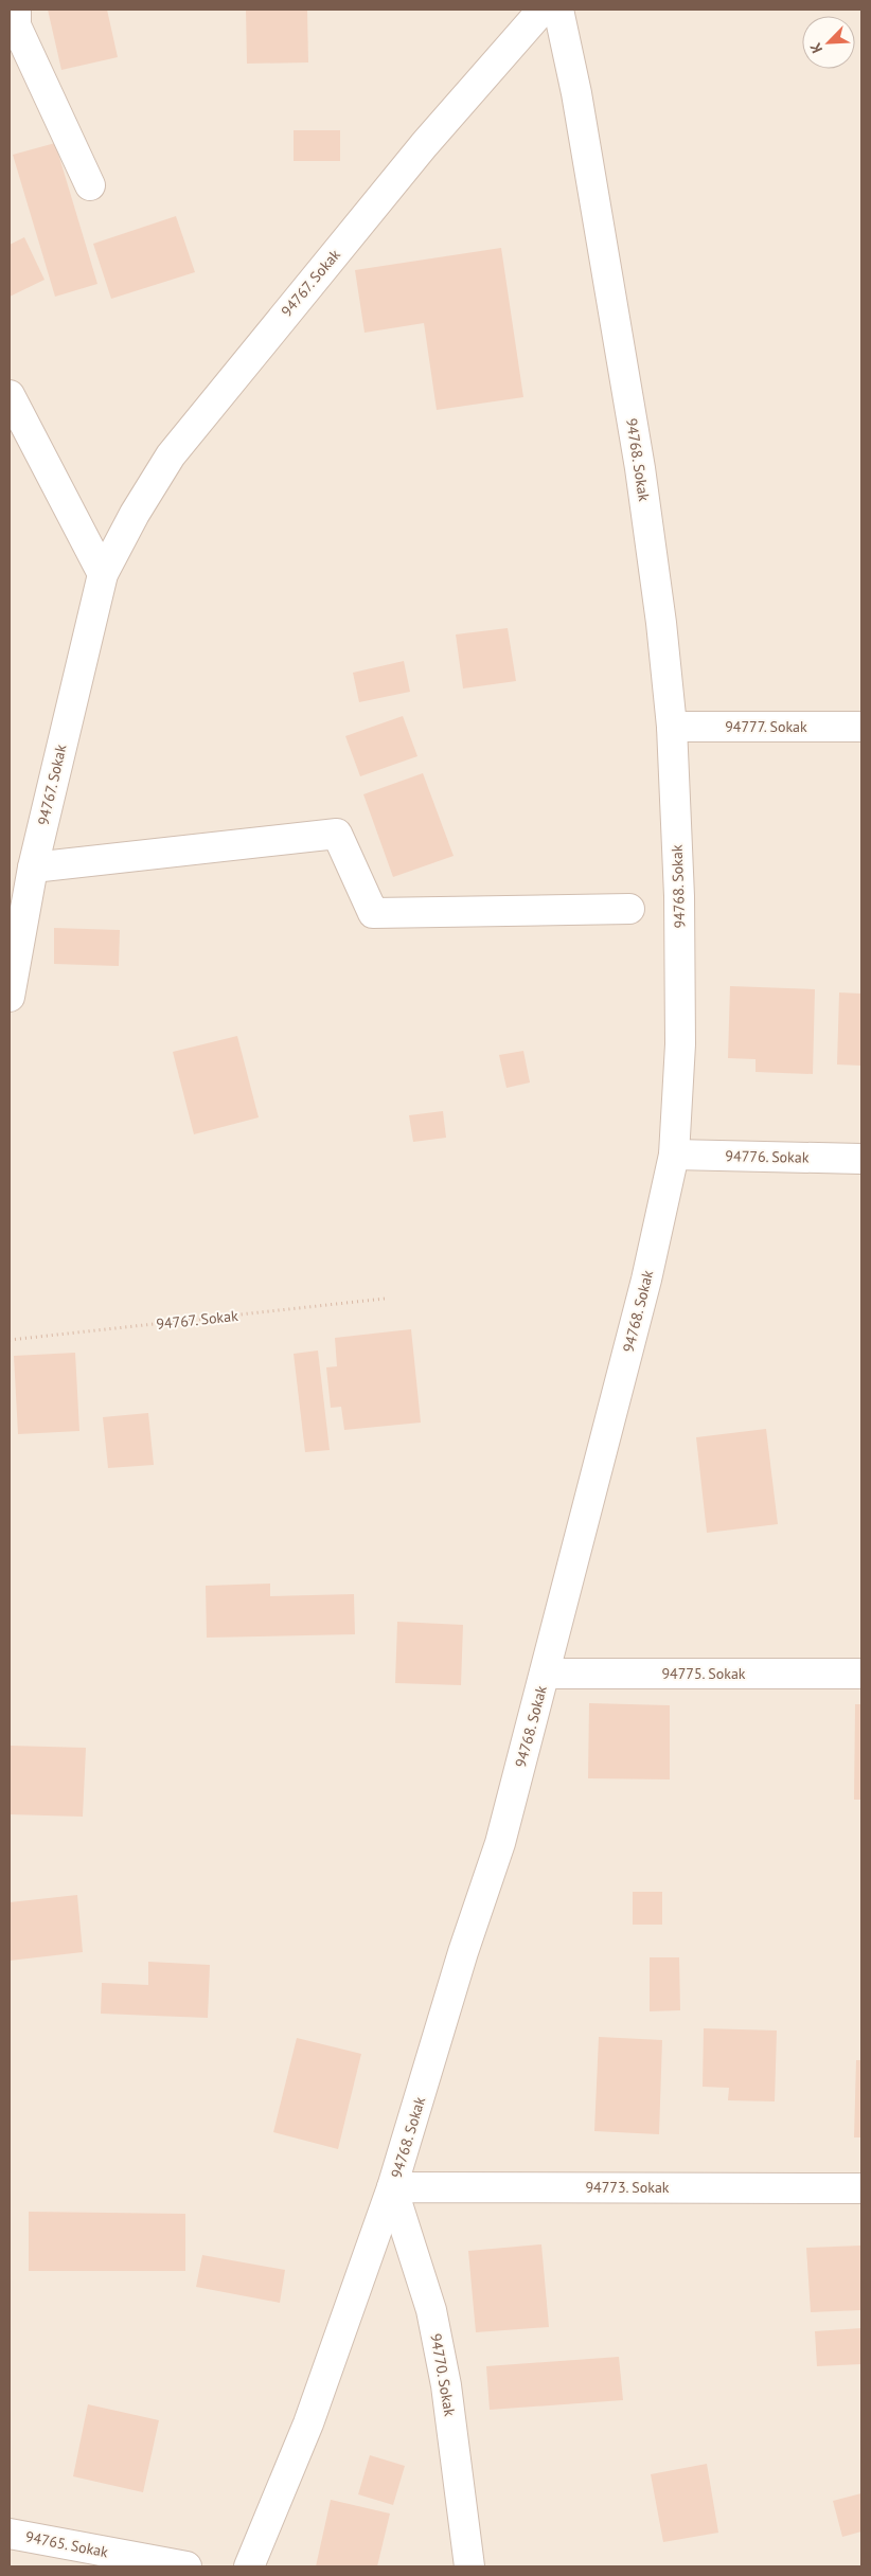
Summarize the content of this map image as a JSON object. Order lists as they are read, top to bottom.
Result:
{
  "streets": {
    "street": [
      "94767. Sokak",
      "94768. Sokak",
      "94777. Sokak",
      "94776. Sokak",
      "94775. Sokak",
      "94773. Sokak",
      "94770. Sokak",
      "94765. Sokak"
    ]
  },
  "crossings": [
    ["94768. Sokak", "94777. Sokak"],
    ["94768. Sokak", "94776. Sokak"],
    ["94768. Sokak", "94775. Sokak"],
    ["94768. Sokak", "94773. Sokak"],
    ["94768. Sokak", "94770. Sokak"],
    ["94773. Sokak", "94770. Sokak"]
  ],
  "north": "bottom left"
}
